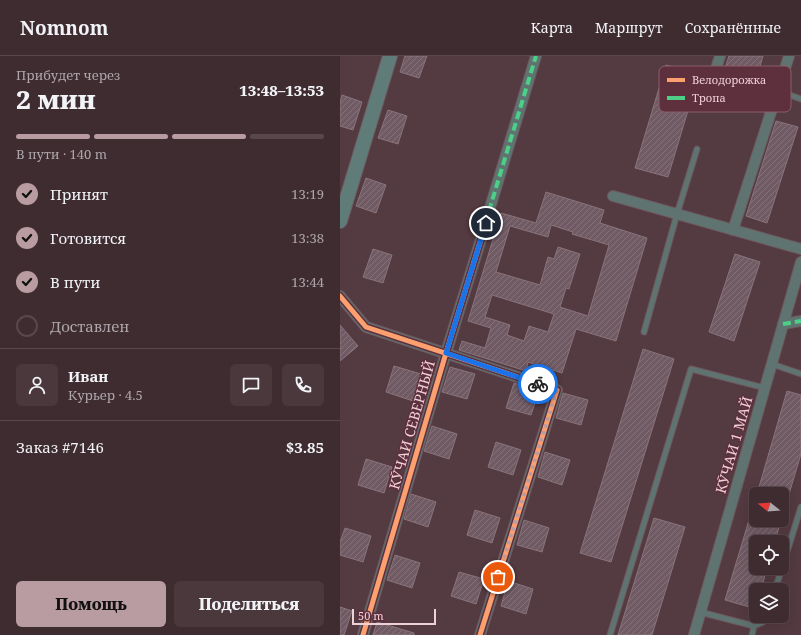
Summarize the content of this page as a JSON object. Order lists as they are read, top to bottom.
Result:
{
  "streets": {
    "street": ["КӮЧАИ СЕВЕРНЫЙ", "КӮЧАИ 1 МАЙ"]
  },
  "legend": ["Велодорожка", "Тропа"],
  "scale_bar": "50 m",
  "north": "left",
  "page": {
    "header": "Nomnom",
    "nav": ["Карта", "Маршрут", "Сохранённые"],
    "heading": ["2 мин", "Прибудет через", "13:48–13:53"],
    "panel": [
      "Иван",
      "Курьер · 4.5",
      "Заказ #7146",
      "$3.85"
    ],
    "bar": "В пути · 140 m",
    "list": [
      ["Принят", "13:19"],
      ["Готовится", "13:38"],
      ["В пути", "13:44"],
      "Доставлен"
    ],
    "buttons": ["Помощь", "Поделиться"],
    "scale": "50 m"
  }
}
